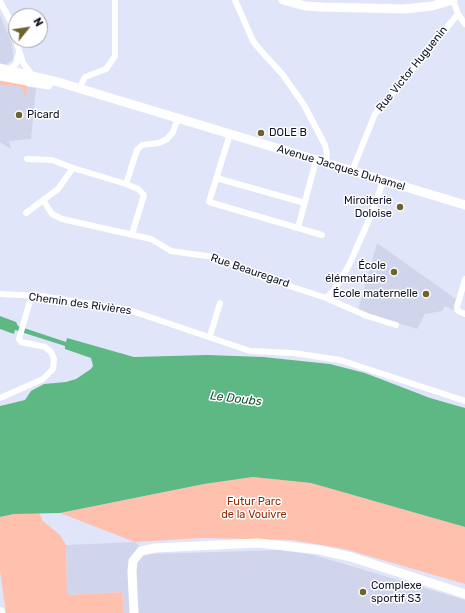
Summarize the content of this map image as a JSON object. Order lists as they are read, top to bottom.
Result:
{
  "streets": {
    "main road": ["Avenue Jacques Duhamel"],
    "street": ["Rue Victor Huguenin", "Rue Beauregard", "Chemin des Rivières"]
  },
  "crossings": [
    ["Rue Victor Huguenin", "Avenue Jacques Duhamel"]
  ],
  "water": ["Le Doubs"],
  "parks": ["Futur Parc de la Vouivre"],
  "places": [
    "Picard",
    "DOLE B",
    "Miroiterie Doloise",
    "École élémentaire",
    "École maternelle",
    "Complexe sportif S3"
  ],
  "north": "top right"
}
